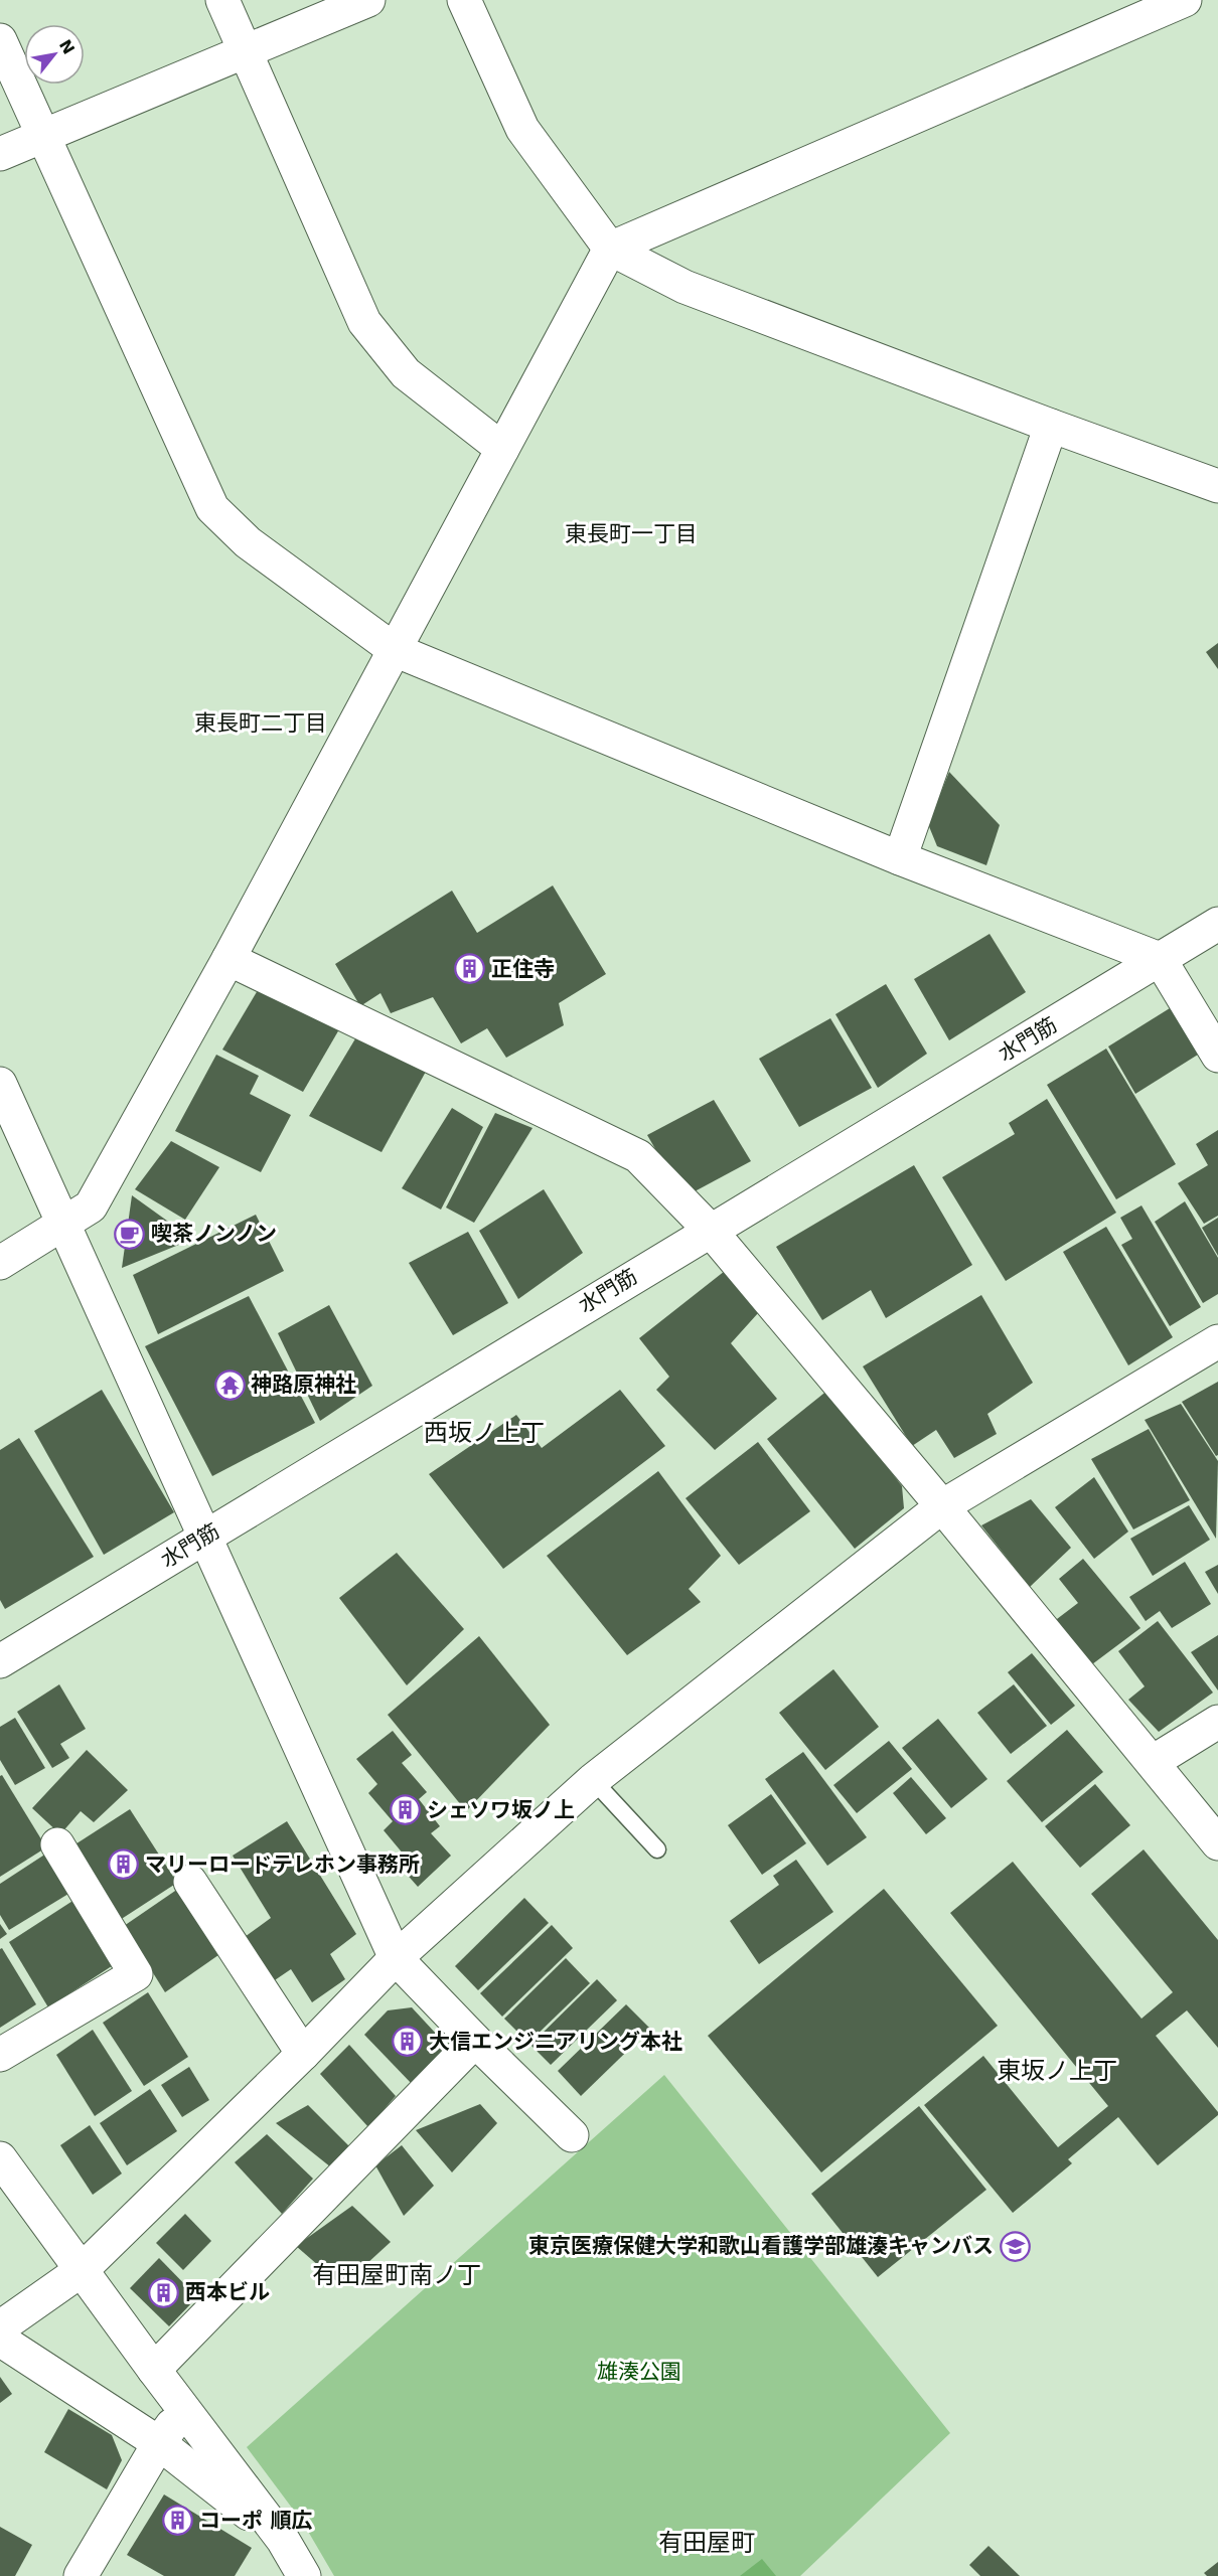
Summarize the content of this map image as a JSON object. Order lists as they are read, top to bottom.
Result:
{
  "streets": {
    "street": ["水門筋"]
  },
  "districts": [
    "東長町一丁目",
    "東長町二丁目",
    "西坂ノ上丁",
    "東坂ノ上丁",
    "有田屋町南ノ丁",
    "有田屋町"
  ],
  "parks": ["雄湊公園"],
  "places": {
    "building": [
      "正住寺",
      "シェソワ坂ノ上",
      "マリーロードテレホン事務所",
      "大信エンジニアリング本社",
      "西本ビル",
      "コーポ 順広"
    ],
    "cafe": ["喫茶ノンノン"],
    "temple": ["神路原神社"],
    "school or university": ["東京医療保健大学和歌山看護学部雄湊キャンバス"]
  },
  "north": "top right"
}
